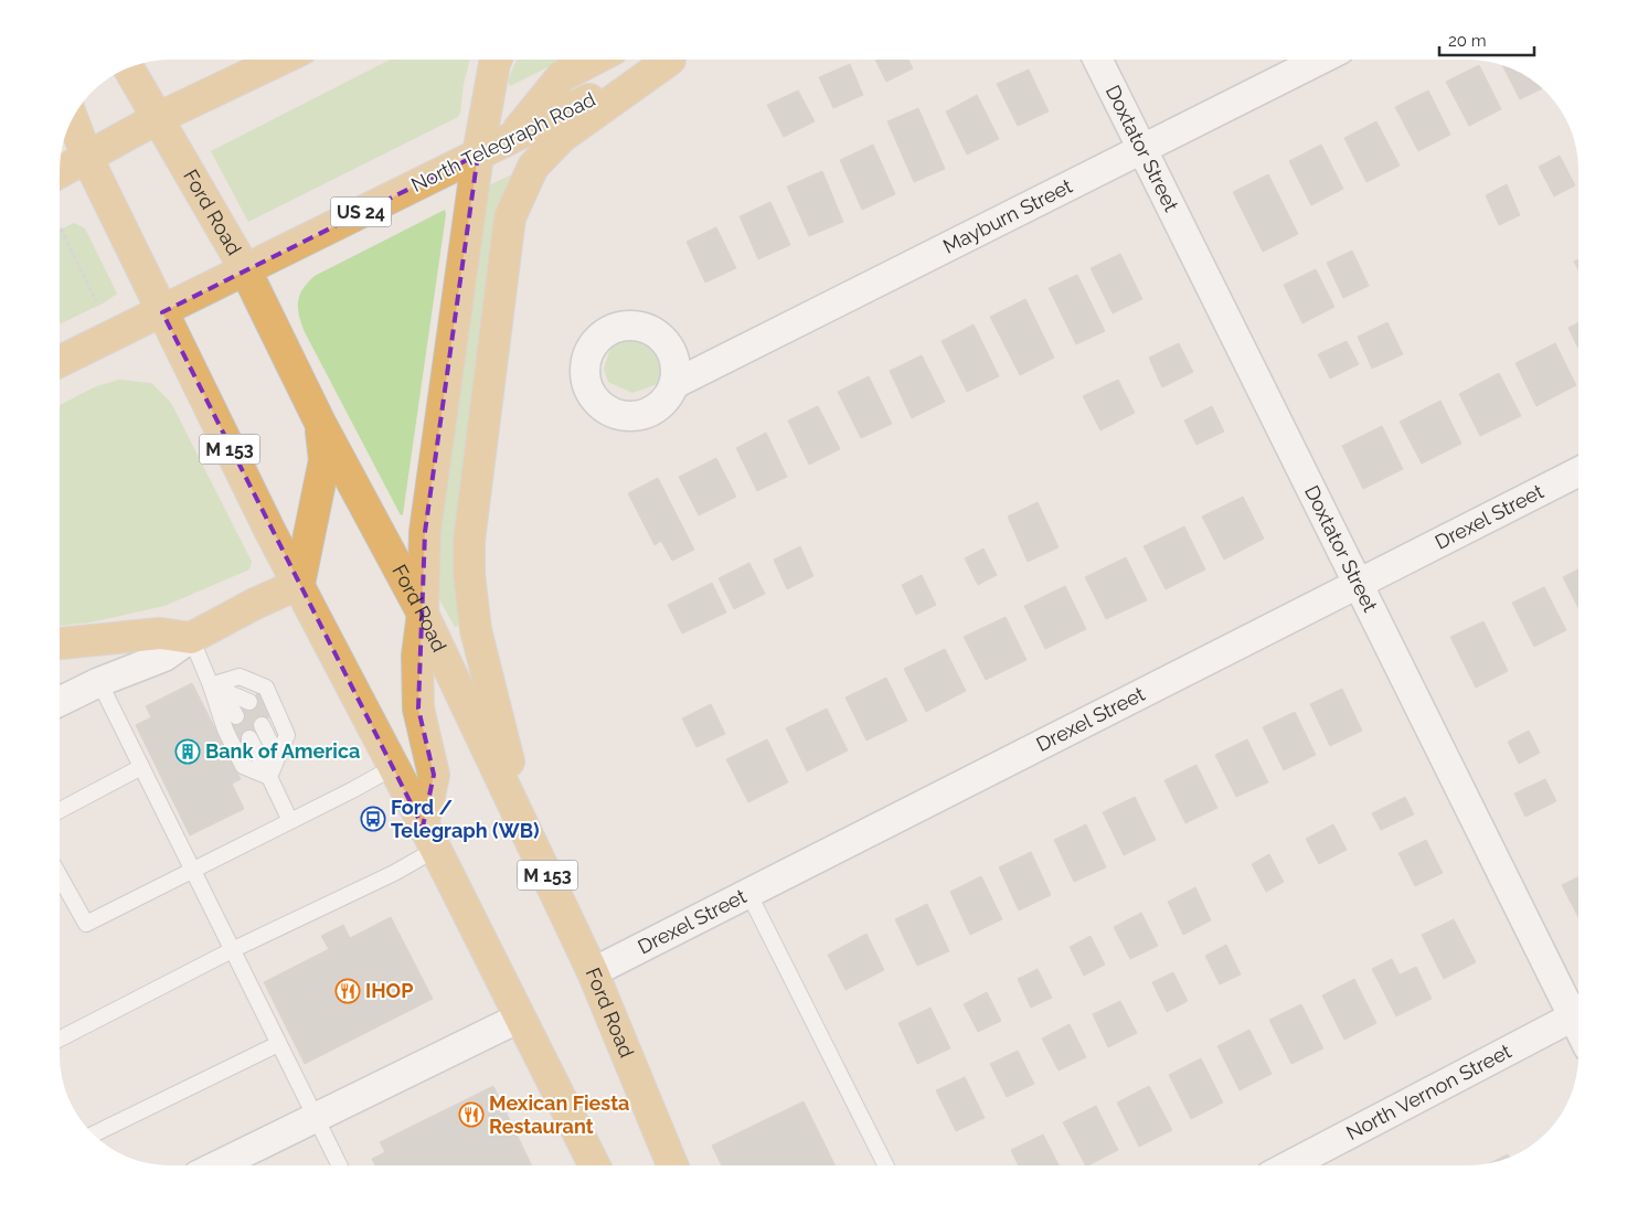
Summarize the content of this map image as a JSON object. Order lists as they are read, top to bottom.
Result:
{
  "streets": {
    "main road": [
      "North Telegraph Road",
      "Ford Road",
      "US 24",
      "M 153"
    ],
    "street": [
      "Doxtator Street",
      "Mayburn Street",
      "Drexel Street",
      "North Vernon Street"
    ]
  },
  "crossings": [
    ["North Telegraph Road", "Ford Road"],
    ["North Telegraph Road", "M 153"],
    ["Doxtator Street", "Mayburn Street"],
    ["Doxtator Street", "Drexel Street"],
    ["Ford Road", "Drexel Street"]
  ],
  "places": {
    "building": ["Bank of America"],
    "bus stop": ["Ford / Telegraph (WB)"],
    "restaurant": ["IHOP", "Mexican Fiesta Restaurant"]
  },
  "scale_bar": "20 m"
}
